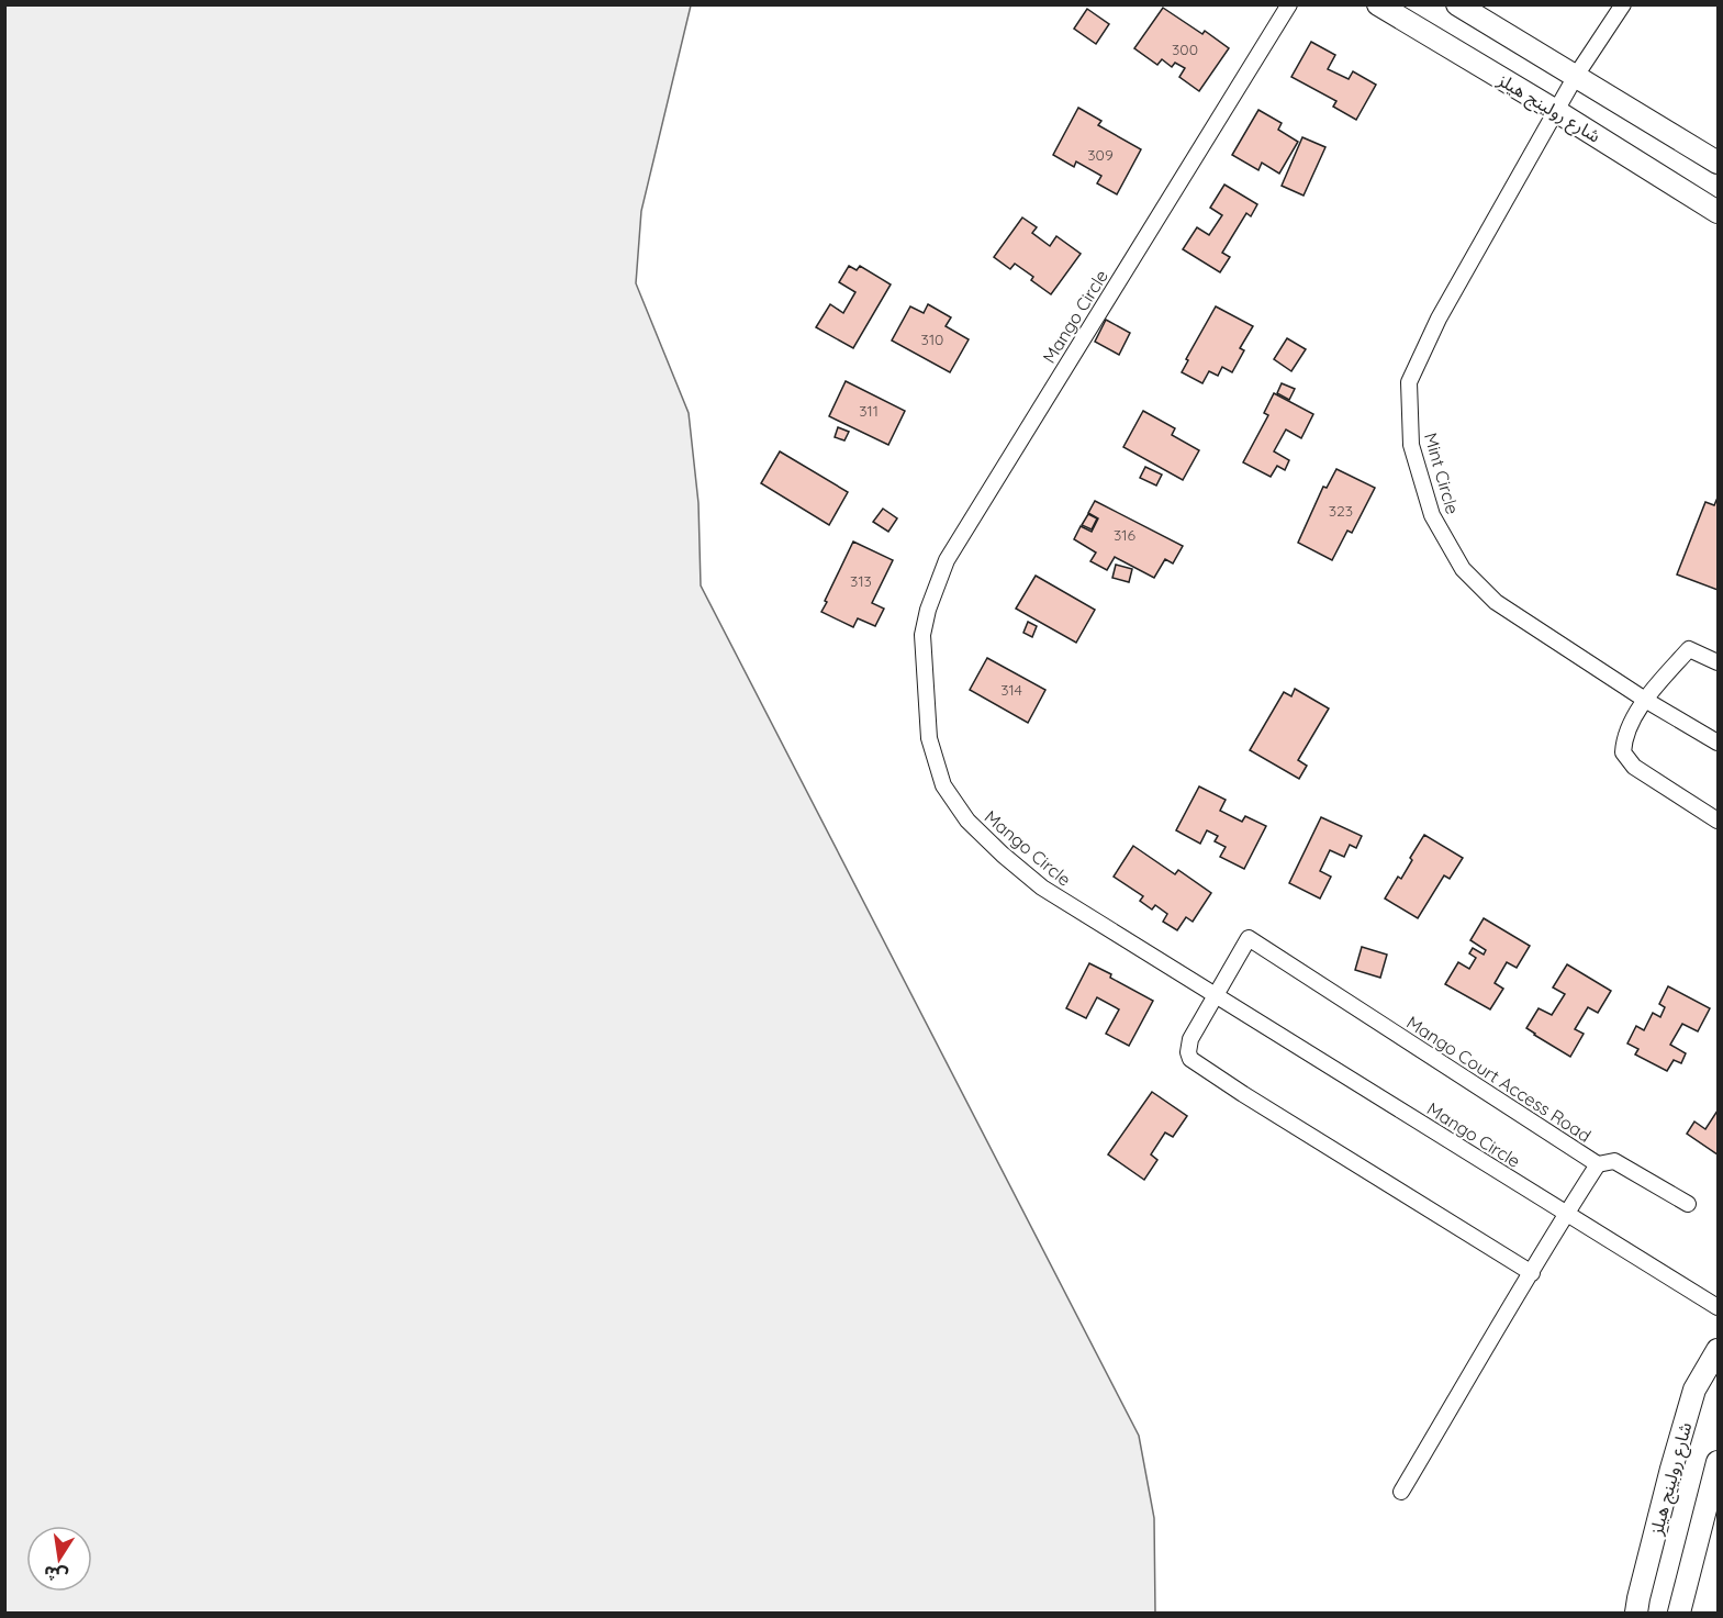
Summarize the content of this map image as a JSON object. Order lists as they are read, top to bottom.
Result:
{
  "streets": {
    "main road": ["شارع رولينج هيلز"],
    "street": ["Mango Circle", "Mint Circle", "Mango Court Access Road"]
  },
  "crossings": [
    ["شارع رولينج هيلز", "Mint Circle"],
    ["Mango Circle", "Mango Court Access Road"]
  ],
  "house_numbers": [
    "300",
    "309",
    "310",
    "311",
    "323",
    "316",
    "313",
    "314"
  ],
  "north": "bottom"
}
